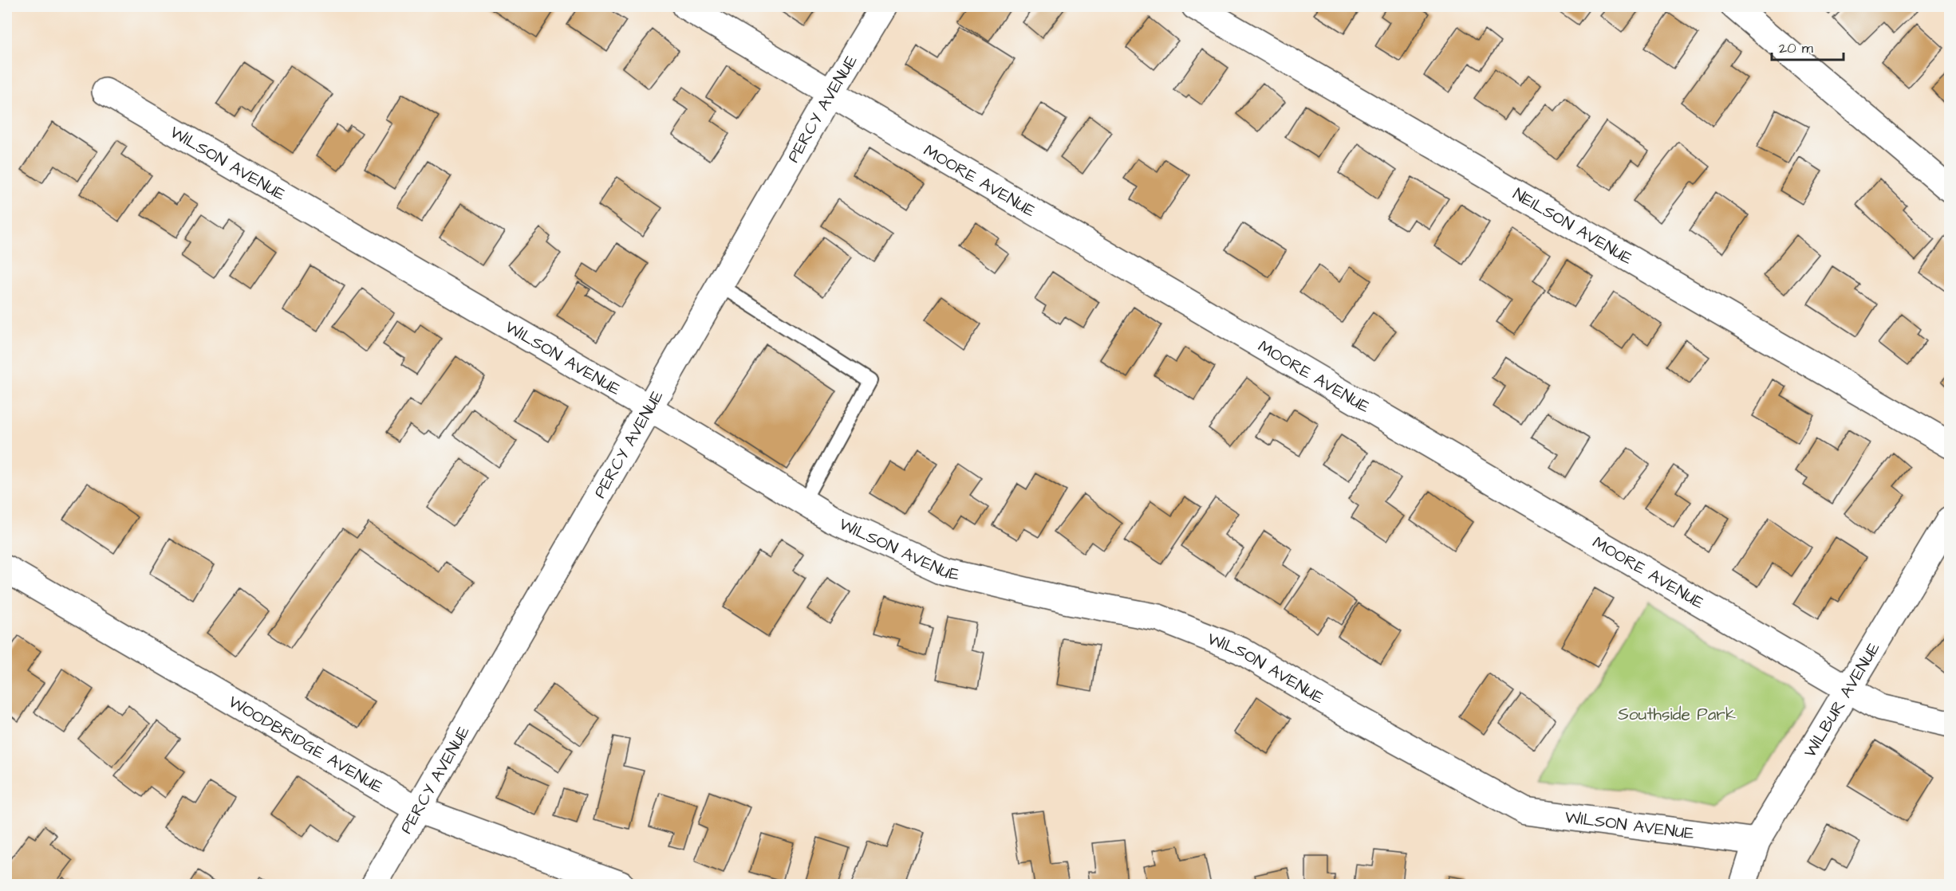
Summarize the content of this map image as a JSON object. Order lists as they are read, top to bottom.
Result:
{
  "streets": {
    "street": [
      "PERCY AVENUE",
      "WILSON AVENUE",
      "MOORE AVENUE",
      "NEILSON AVENUE",
      "WILBUR AVENUE",
      "WOODBRIDGE AVENUE"
    ]
  },
  "crossings": [
    ["PERCY AVENUE", "WILSON AVENUE"],
    ["PERCY AVENUE", "MOORE AVENUE"],
    ["PERCY AVENUE", "WOODBRIDGE AVENUE"],
    ["WILSON AVENUE", "WILBUR AVENUE"],
    ["MOORE AVENUE", "WILBUR AVENUE"]
  ],
  "parks": ["Southside Park"],
  "scale_bar": "20 m"
}
